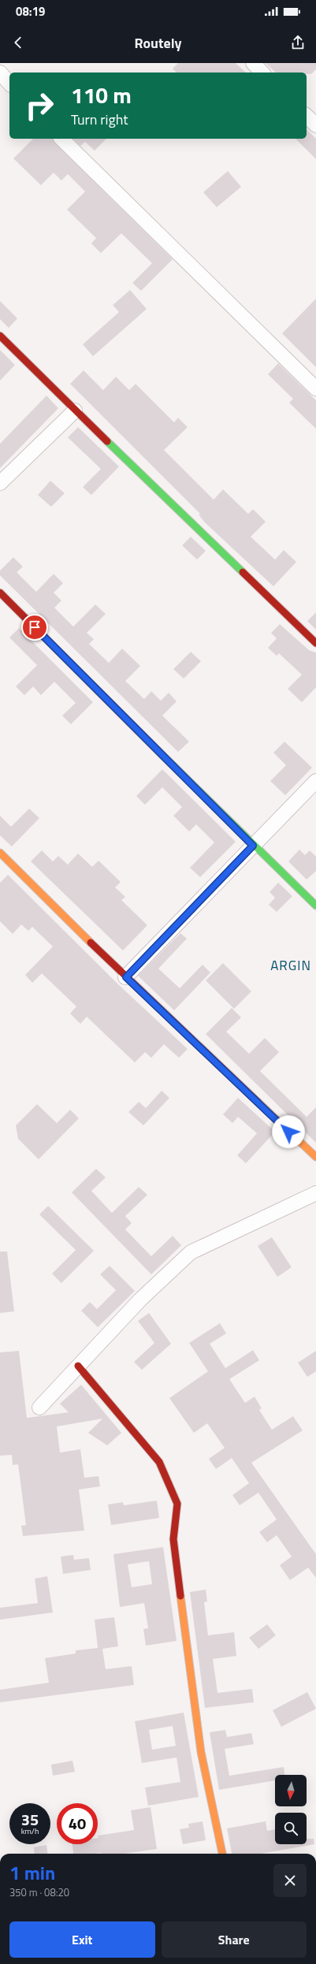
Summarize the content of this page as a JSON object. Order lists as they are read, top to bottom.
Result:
{
  "districts": ["ARGIN"],
  "north": "bottom",
  "page": {
    "status": "08:19",
    "header": "Routely",
    "turn": ["110 m", "Turn right"],
    "speed": "35 km/h",
    "limit": "40",
    "heading": ["1 min", "350 m · 08:20"],
    "buttons": ["Exit", "Share"]
  }
}
